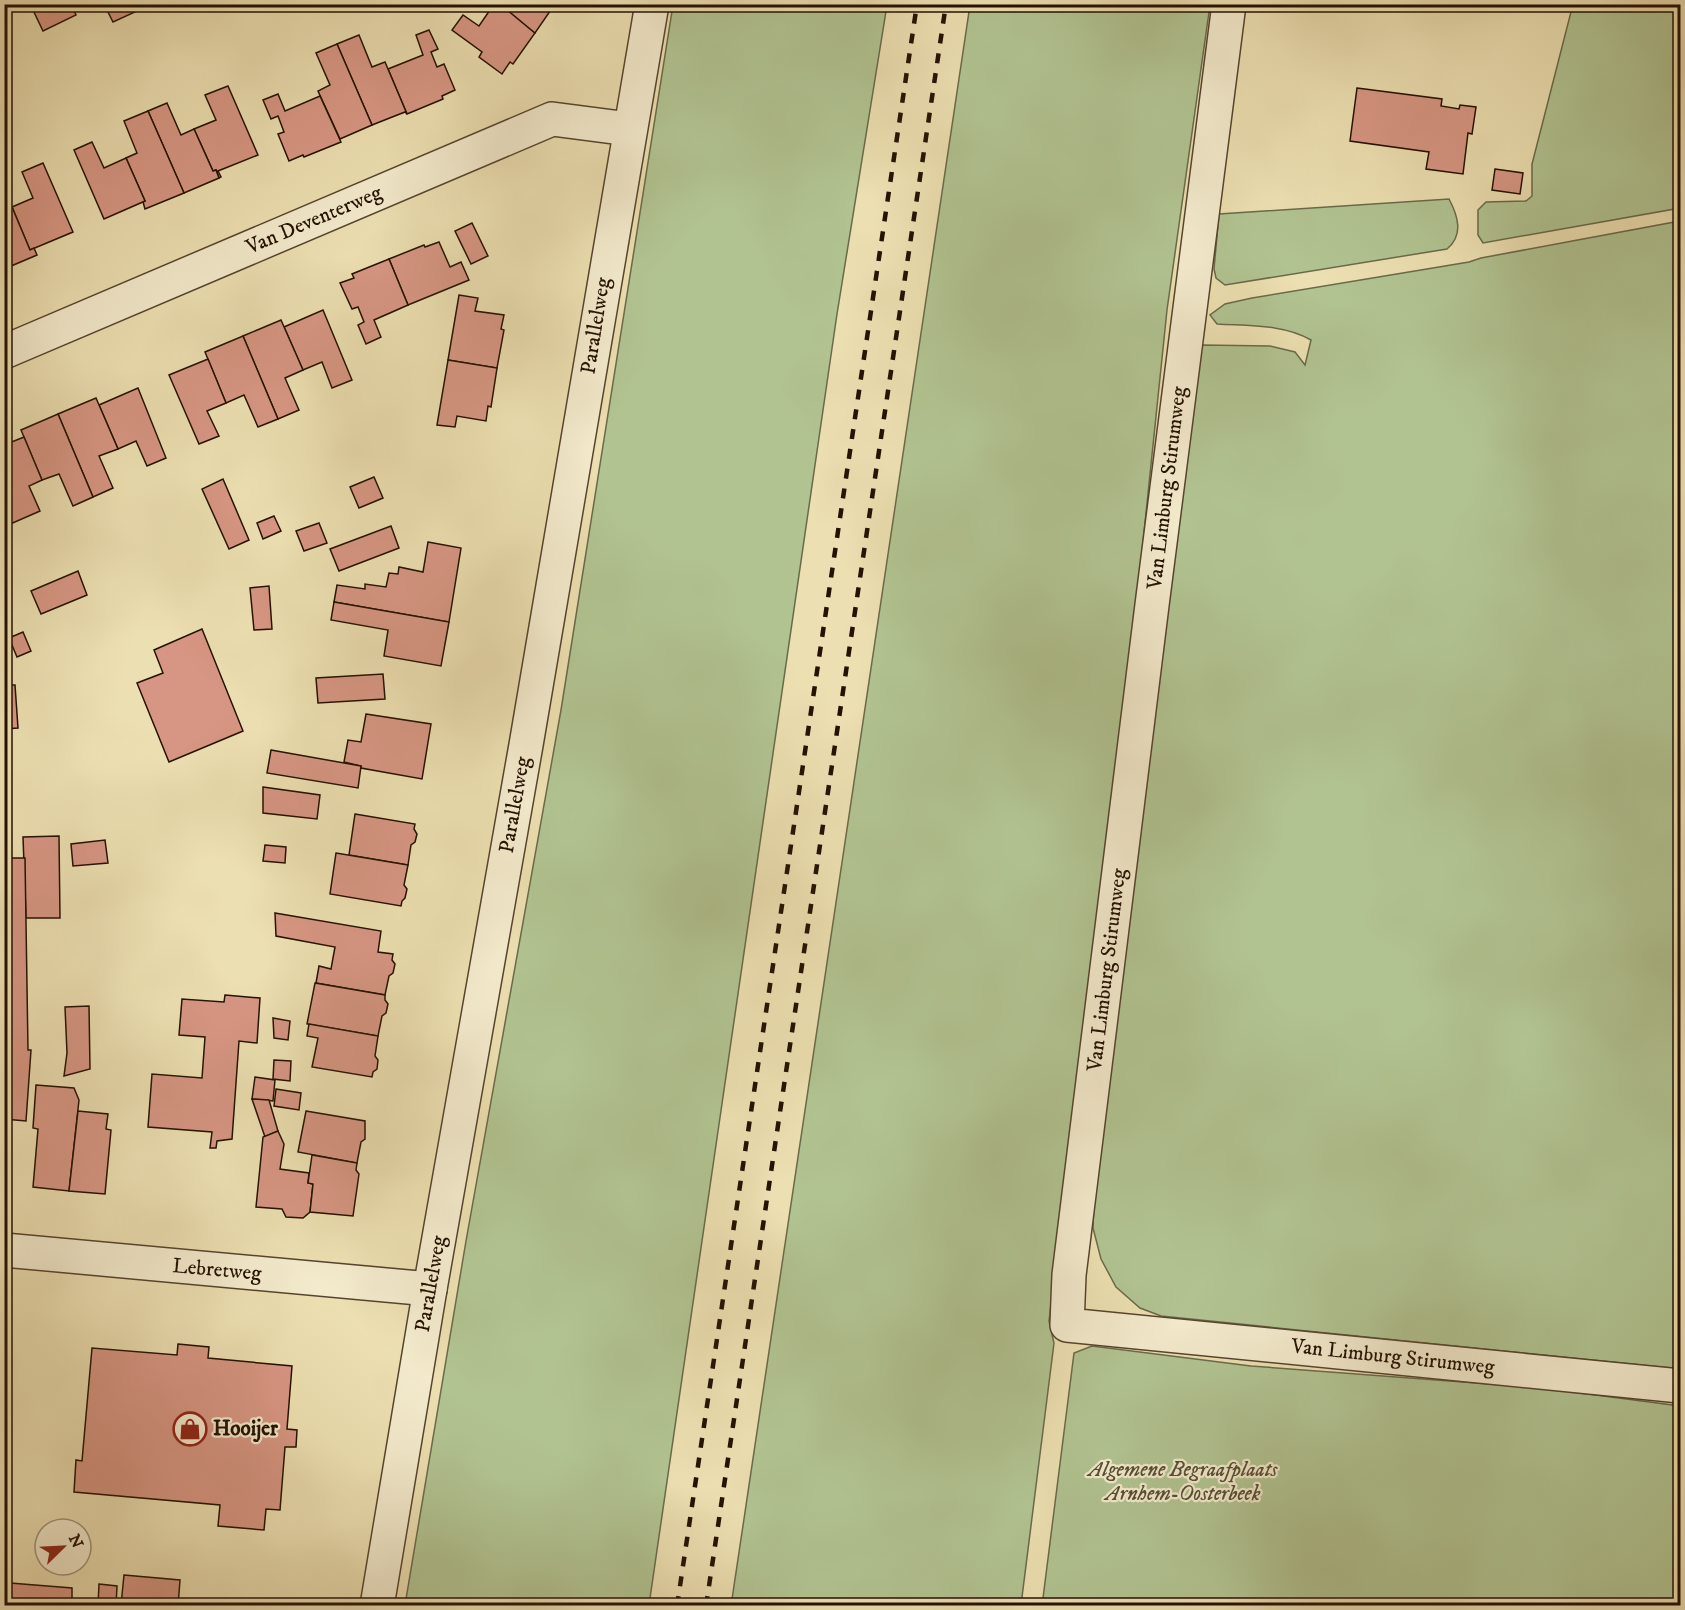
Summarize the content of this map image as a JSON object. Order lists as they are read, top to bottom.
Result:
{
  "streets": {
    "street": [
      "Van Deventerweg",
      "Parallelweg",
      "Van Limburg Stirumweg",
      "Lebretweg"
    ]
  },
  "crossings": [
    ["Van Deventerweg", "Parallelweg"],
    ["Parallelweg", "Lebretweg"]
  ],
  "parks": ["Algemene Begraafplaats Arnhem-Oosterbeek"],
  "places": {
    "shop": ["Hooijer"]
  },
  "north": "top right"
}
